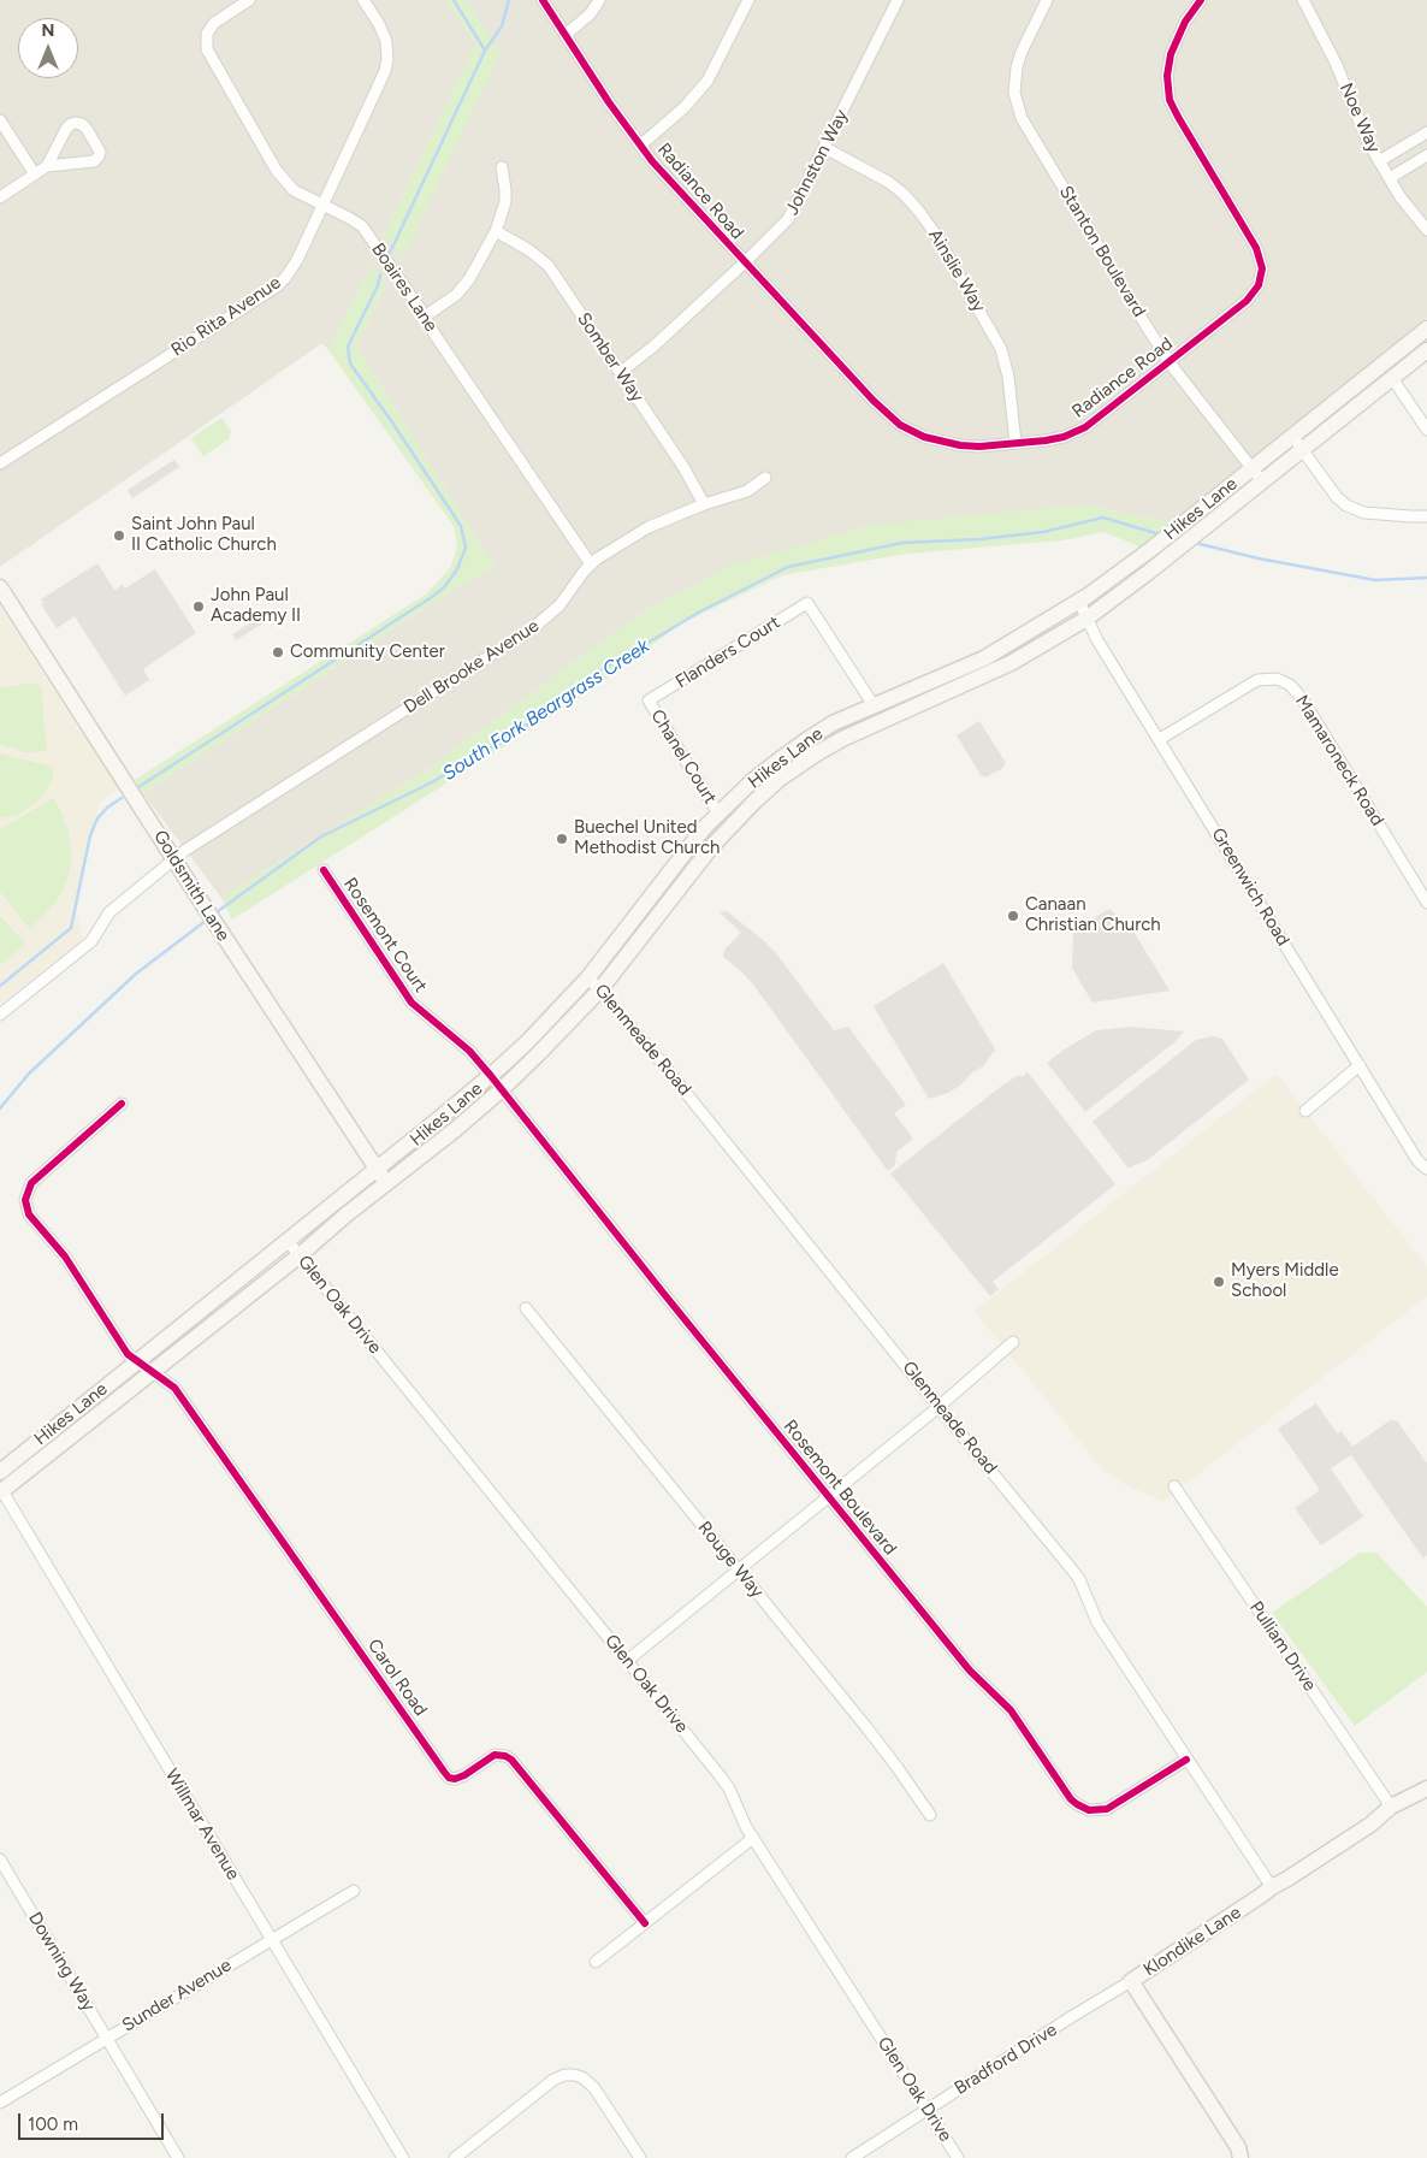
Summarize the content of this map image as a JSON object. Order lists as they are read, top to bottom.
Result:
{
  "streets": {
    "main road": ["Hikes Lane", "Goldsmith Lane", "Klondike Lane"],
    "street": [
      "Noe Way",
      "Johnston Way",
      "Radiance Road",
      "Stanton Boulevard",
      "Ainslie Way",
      "Boaires Lane",
      "Rio Rita Avenue",
      "Somber Way",
      "Flanders Court",
      "Dell Brooke Avenue",
      "Chanel Court",
      "Mamaroneck Road",
      "Greenwich Road",
      "Rosemont Court",
      "Glenmeade Road",
      "Glen Oak Drive",
      "Rosemont Boulevard",
      "Rouge Way",
      "Pulliam Drive",
      "Carol Road",
      "Willmar Avenue",
      "Downing Way",
      "Sunder Avenue",
      "Bradford Drive"
    ]
  },
  "crossings": [
    ["Johnston Way", "Radiance Road"],
    ["Johnston Way", "Ainslie Way"],
    ["Johnston Way", "Somber Way"],
    ["Radiance Road", "Stanton Boulevard"],
    ["Radiance Road", "Ainslie Way"],
    ["Stanton Boulevard", "Hikes Lane"],
    ["Boaires Lane", "Rio Rita Avenue"],
    ["Boaires Lane", "Dell Brooke Avenue"],
    ["Somber Way", "Dell Brooke Avenue"],
    ["Hikes Lane", "Flanders Court"],
    ["Hikes Lane", "Chanel Court"],
    ["Hikes Lane", "Goldsmith Lane"],
    ["Hikes Lane", "Greenwich Road"],
    ["Hikes Lane", "Rosemont Court"],
    ["Hikes Lane", "Glenmeade Road"],
    ["Hikes Lane", "Glen Oak Drive"],
    ["Hikes Lane", "Rosemont Boulevard"],
    ["Hikes Lane", "Carol Road"],
    ["Hikes Lane", "Willmar Avenue"],
    ["Flanders Court", "Chanel Court"],
    ["Dell Brooke Avenue", "Goldsmith Lane"],
    ["Mamaroneck Road", "Greenwich Road"],
    ["Rosemont Court", "Rosemont Boulevard"],
    ["Glenmeade Road", "Rosemont Boulevard"],
    ["Glenmeade Road", "Klondike Lane"],
    ["Glen Oak Drive", "Bradford Drive"],
    ["Pulliam Drive", "Klondike Lane"],
    ["Willmar Avenue", "Sunder Avenue"],
    ["Klondike Lane", "Bradford Drive"],
    ["Downing Way", "Sunder Avenue"]
  ],
  "water": ["South Fork Beargrass Creek"],
  "places": [
    "Saint John Paul II Catholic Church",
    "John Paul Academy II",
    "Community Center",
    "Buechel United Methodist Church",
    "Canaan Christian Church",
    "Myers Middle School"
  ],
  "scale_bar": "100 m",
  "north": "top"
}
